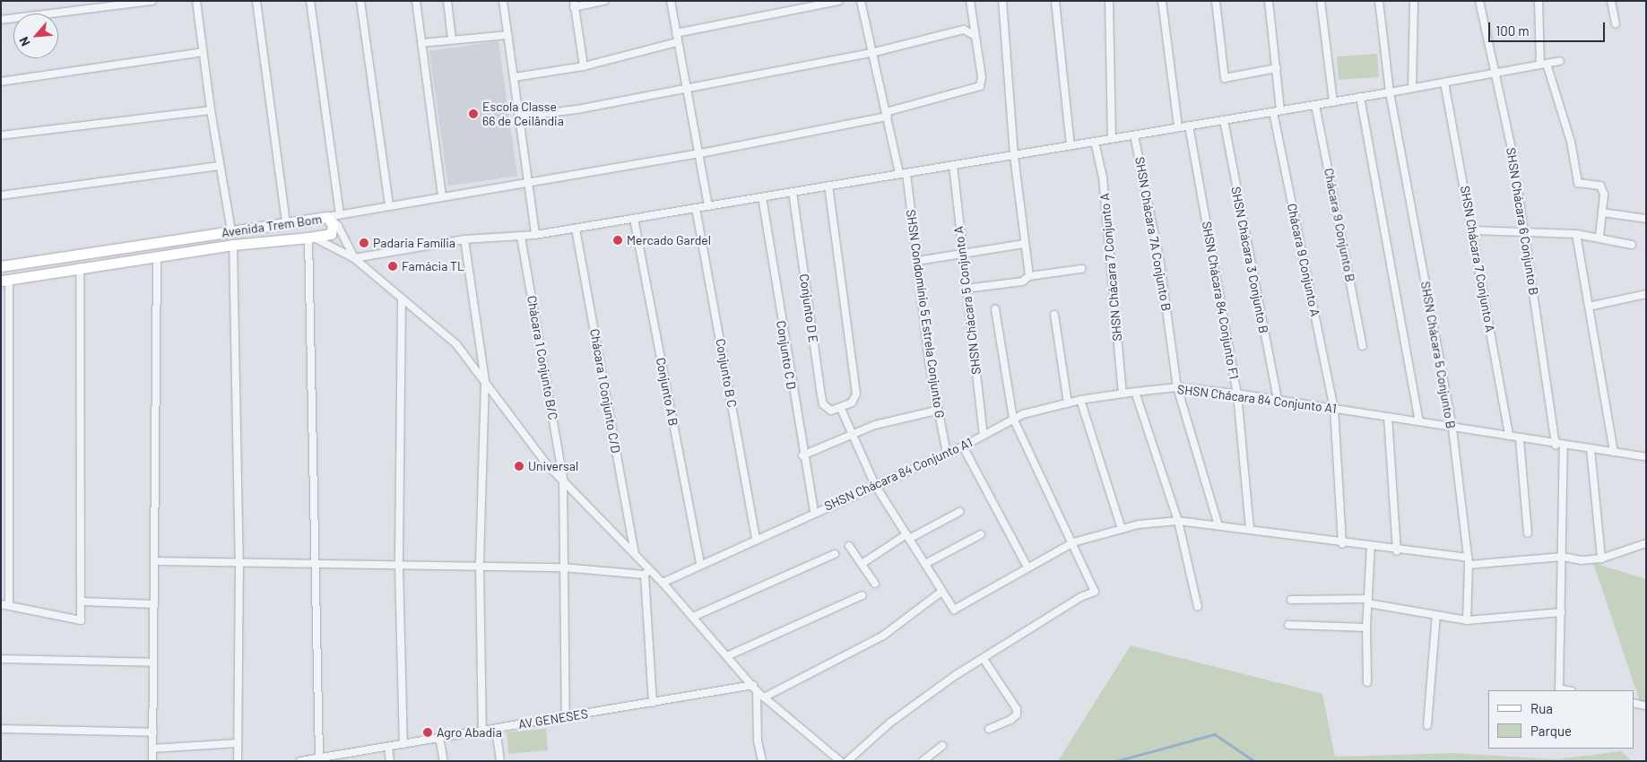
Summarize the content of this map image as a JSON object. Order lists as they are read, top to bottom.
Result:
{
  "streets": {
    "street": [
      "SHSN Chácara 6 Conjunto B",
      "Chácara 9 Conjunto B",
      "Avenida Trem Bom",
      "SHSN Chácara 7A Conjunto B",
      "SHSN Chácara 7 Conjunto A",
      "SHSN Chácara 3 Conjunto B",
      "Chácara 9 Conjunto A",
      "SHSN Chácara 5 Conjunto A",
      "SHSN Chácara 84 Conjunto F1",
      "Conjunto D E",
      "SHSN Condomínio 5 Estrela Conjunto G",
      "Conjunto C D",
      "SHSN Chácara 5 Conjunto B",
      "Chácara 1 Conjunto B/C",
      "Conjunto B C",
      "Chácara 1 Conjunto C/D",
      "Conjunto A B",
      "SHSN Chácara 84 Conjunto A1",
      "AV GENESES"
    ]
  },
  "crossings": [
    ["SHSN Chácara 6 Conjunto B", "SHSN Chácara 84 Conjunto A1"],
    ["SHSN Chácara 7A Conjunto B", "SHSN Chácara 84 Conjunto A1"],
    ["SHSN Chácara 7 Conjunto A", "SHSN Chácara 84 Conjunto A1"],
    ["SHSN Chácara 3 Conjunto B", "SHSN Chácara 84 Conjunto A1"],
    ["Chácara 9 Conjunto A", "SHSN Chácara 84 Conjunto A1"],
    ["SHSN Chácara 5 Conjunto A", "SHSN Chácara 84 Conjunto A1"],
    ["SHSN Chácara 84 Conjunto F1", "SHSN Chácara 84 Conjunto A1"],
    ["SHSN Condomínio 5 Estrela Conjunto G", "SHSN Chácara 84 Conjunto A1"],
    ["Conjunto C D", "SHSN Chácara 84 Conjunto A1"],
    ["SHSN Chácara 5 Conjunto B", "SHSN Chácara 84 Conjunto A1"],
    ["Chácara 1 Conjunto B/C", "AV GENESES"],
    ["Conjunto B C", "SHSN Chácara 84 Conjunto A1"],
    ["Conjunto A B", "SHSN Chácara 84 Conjunto A1"]
  ],
  "places": [
    "Escola Classe 66 de Ceilândia",
    "Mercado Gardel",
    "Padaria Família",
    "Famácia TL",
    "Universal",
    "Agro Abadia"
  ],
  "legend": ["Rua", "Parque"],
  "scale_bar": "100 m",
  "north": "bottom left"
}
